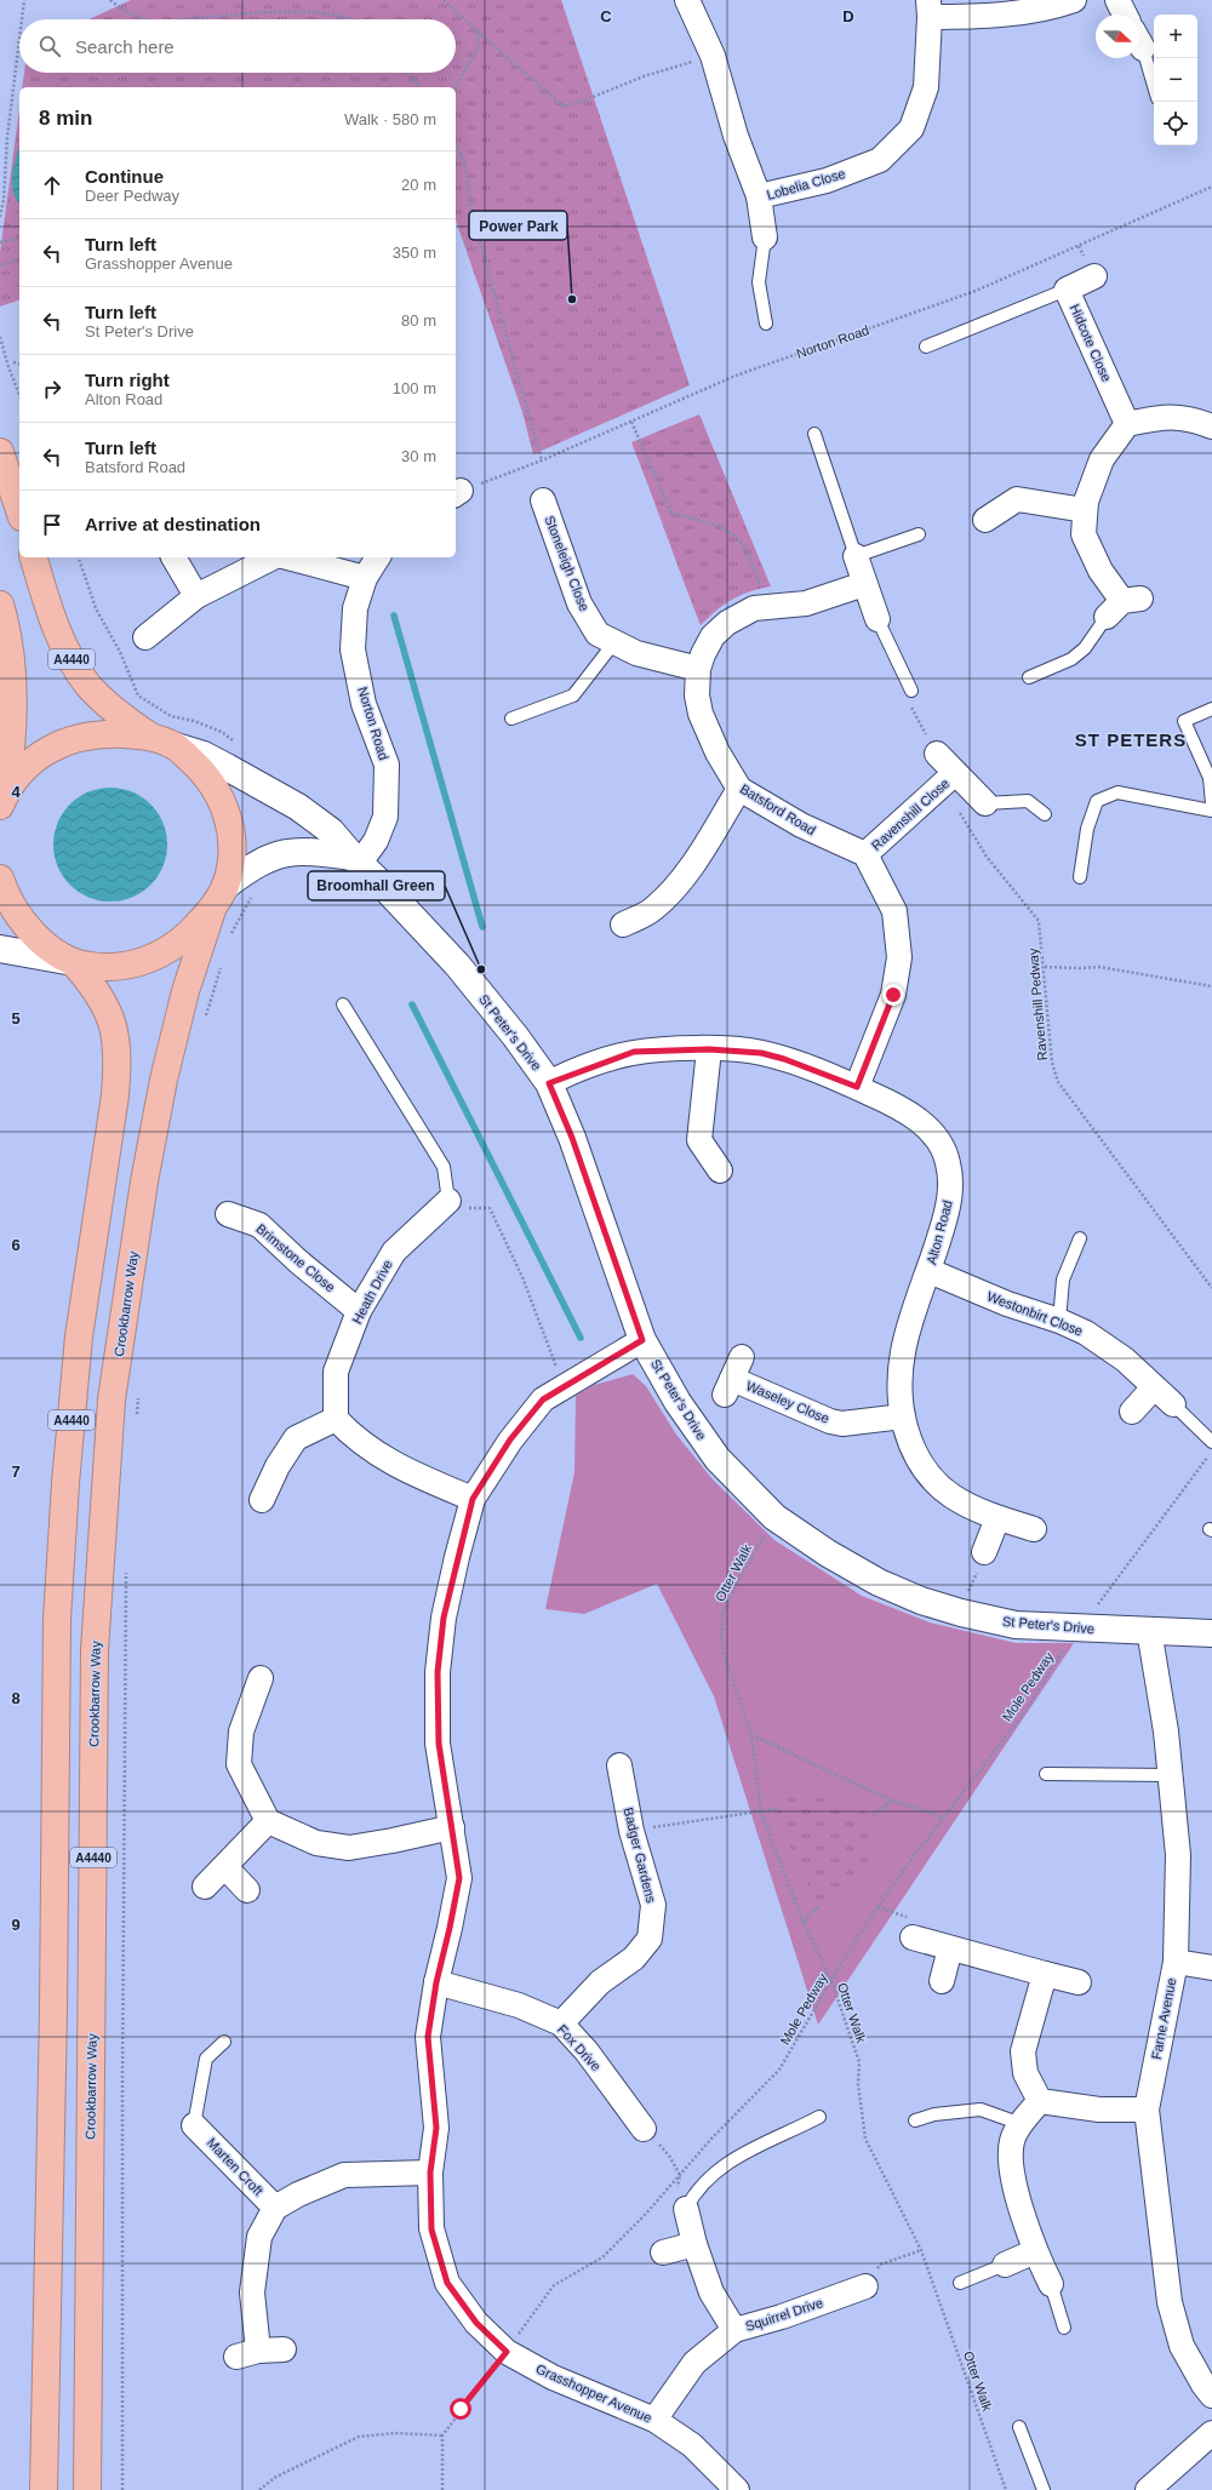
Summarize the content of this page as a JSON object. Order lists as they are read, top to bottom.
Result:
{
  "streets": {
    "highway": ["A4440", "Crookbarrow Way"],
    "street": [
      "Lobelia Close",
      "Norton Road",
      "Hidcote Close",
      "Stoneleigh Close",
      "Batsford Road",
      "Ravenshill Close",
      "St Peter's Drive",
      "Alton Road",
      "Brimstone Close",
      "Heath Drive",
      "Westonbirt Close",
      "Waseley Close",
      "Badger Gardens",
      "Farne Avenue",
      "Fox Drive",
      "Marten Croft",
      "Squirrel Drive",
      "Grasshopper Avenue"
    ],
    "path": ["Ravenshill Pedway", "Otter Walk", "Mole Pedway"]
  },
  "crossings": [
    ["Norton Road", "St Peter's Drive"],
    ["Stoneleigh Close", "Batsford Road"],
    ["Batsford Road", "Ravenshill Close"],
    ["Ravenshill Close", "Ravenshill Pedway"],
    ["St Peter's Drive", "Alton Road"],
    ["St Peter's Drive", "Otter Walk"],
    ["St Peter's Drive", "Farne Avenue"],
    ["St Peter's Drive", "Grasshopper Avenue"],
    ["Alton Road", "Westonbirt Close"],
    ["Alton Road", "Waseley Close"],
    ["Brimstone Close", "Heath Drive"],
    ["Otter Walk", "Mole Pedway"],
    ["Mole Pedway", "Grasshopper Avenue"],
    ["Badger Gardens", "Fox Drive"],
    ["Fox Drive", "Grasshopper Avenue"],
    ["Squirrel Drive", "Grasshopper Avenue"]
  ],
  "districts": ["ST PETERS"],
  "places": ["Power Park", "Broomhall Green"],
  "north": "right",
  "page": {
    "map_buttons": ["+", "−"],
    "search": "Search here",
    "heading": ["8 min", "Walk · 580 m"],
    "list": [
      ["Continue", "Deer Pedway", "20 m"],
      ["Turn left", "Grasshopper Avenue", "350 m"],
      ["Turn left", "St Peter's Drive", "80 m"],
      ["Turn right", "Alton Road", "100 m"],
      ["Turn left", "Batsford Road", "30 m"],
      "Arrive at destination"
    ]
  },
  "grid": {
    "columns": ["C", "D"],
    "rows": [
      "4",
      "5",
      "6",
      "7",
      "8",
      "9"
    ]
  }
}
